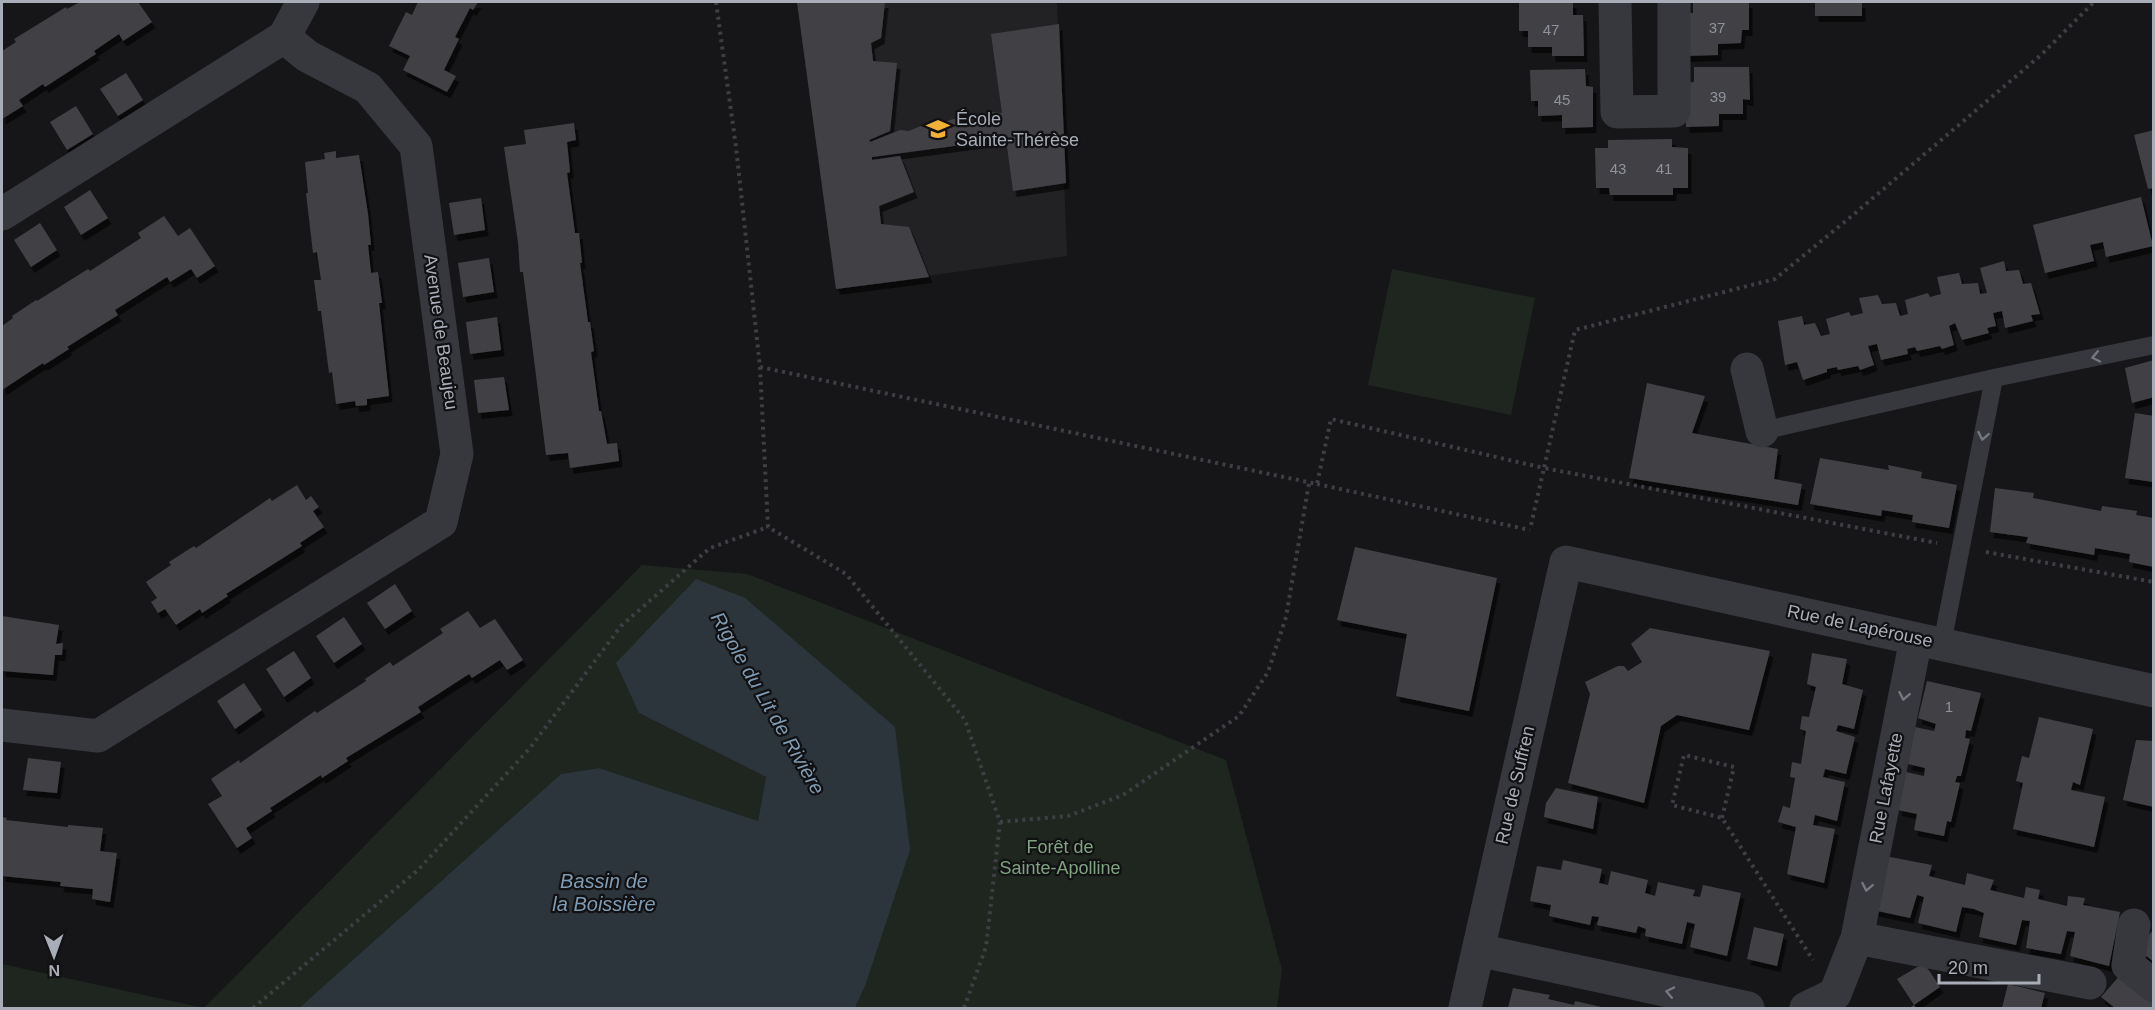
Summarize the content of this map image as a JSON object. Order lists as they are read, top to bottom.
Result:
{
  "streets": {
    "street": [
      "Avenue de Beaujeu",
      "Rue de Lapérouse",
      "Rue de Suffren",
      "Rue Lafayette"
    ]
  },
  "crossings": [
    ["Rue de Lapérouse", "Rue de Suffren"],
    ["Rue de Lapérouse", "Rue Lafayette"]
  ],
  "one_way": ["Rue Lafayette"],
  "water": ["Rigole du Lit de Rivière", "Bassin de la Boissière"],
  "parks": ["Forêt de Sainte-Apolline"],
  "places": {
    "school or university": ["École Sainte-Thérèse"]
  },
  "house_numbers": [
    "37",
    "47",
    "39",
    "45",
    "43",
    "41",
    "1"
  ],
  "scale_bar": "20 m",
  "north": "bottom"
}
